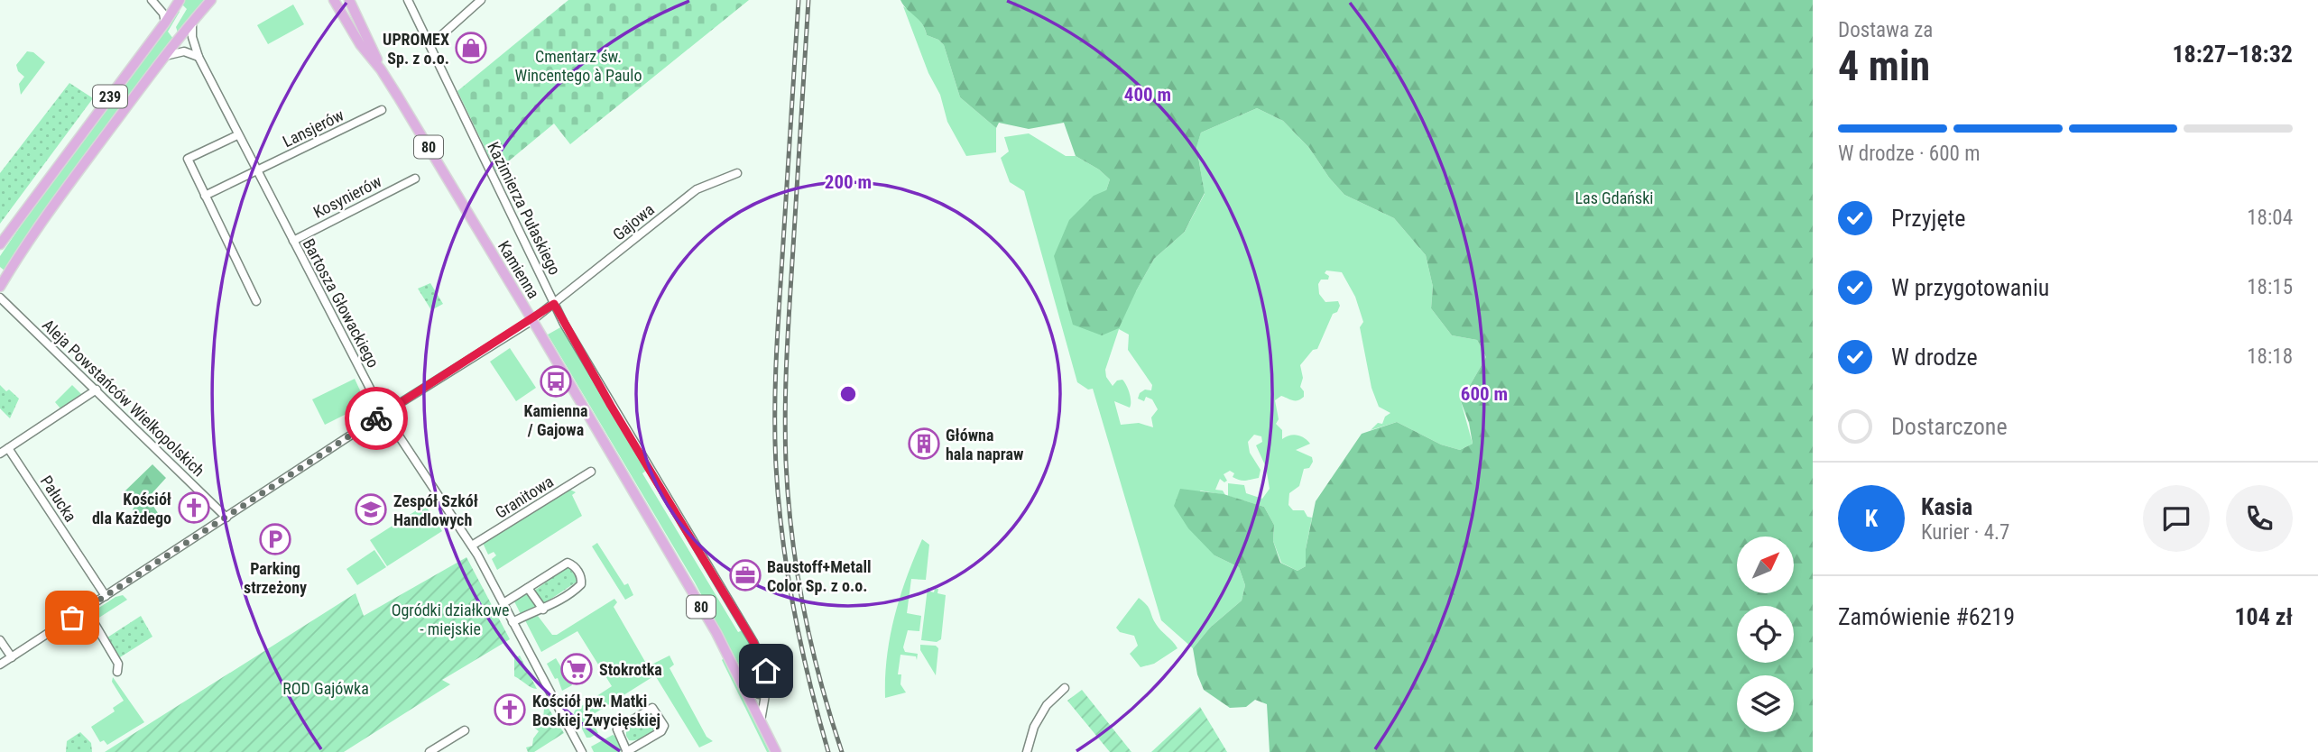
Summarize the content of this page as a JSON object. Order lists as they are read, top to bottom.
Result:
{
  "streets": {
    "main road": ["239", "80", "Kamienna"],
    "street": [
      "Lansjerów",
      "Kosynierów",
      "Kazimierza Pułaskiego",
      "Gajowa",
      "Bartosza Głowackiego",
      "Aleja Powstańców Wielkopolskich",
      "Granitowa",
      "Pałucka"
    ]
  },
  "crossings": [
    ["239", "Bartosza Głowackiego"],
    ["Lansjerów", "Bartosza Głowackiego"],
    ["Kosynierów", "Bartosza Głowackiego"],
    ["Kazimierza Pułaskiego", "Gajowa"],
    ["Kazimierza Pułaskiego", "Kamienna"],
    ["Gajowa", "Kamienna"],
    ["Bartosza Głowackiego", "Granitowa"]
  ],
  "parks": [
    "Cmentarz św. Wincentego à Paulo",
    "Las Gdański",
    "Ogródki działkowe - miejskie",
    "ROD Gajówka"
  ],
  "places": {
    "shop": ["UPROMEX Sp. z o.o."],
    "bus stop": ["Kamienna / Gajowa"],
    "building": ["Główna hala napraw"],
    "church": ["Kościół dla Każdego", "Kościół pw. Matki Boskiej Zwycięskiej"],
    "school or university": ["Zespół Szkół Handlowych"],
    "parking": ["Parking strzeżony"],
    "office": ["Baustoff+Metall Color Sp. z o.o."],
    "supermarket": ["Stokrotka"]
  },
  "north": "top right",
  "page": {
    "heading": ["4 min", "Dostawa za", "18:27–18:32"],
    "panel": [
      "Kasia",
      "Kurier · 4.7",
      "Zamówienie #6219",
      "104 zł"
    ],
    "bar": "W drodze · 600 m",
    "list": [
      ["Przyjęte", "18:04"],
      ["W przygotowaniu", "18:15"],
      ["W drodze", "18:18"],
      "Dostarczone"
    ],
    "round": "K"
  },
  "rings": ["400 m", "200 m", "600 m"]
}
